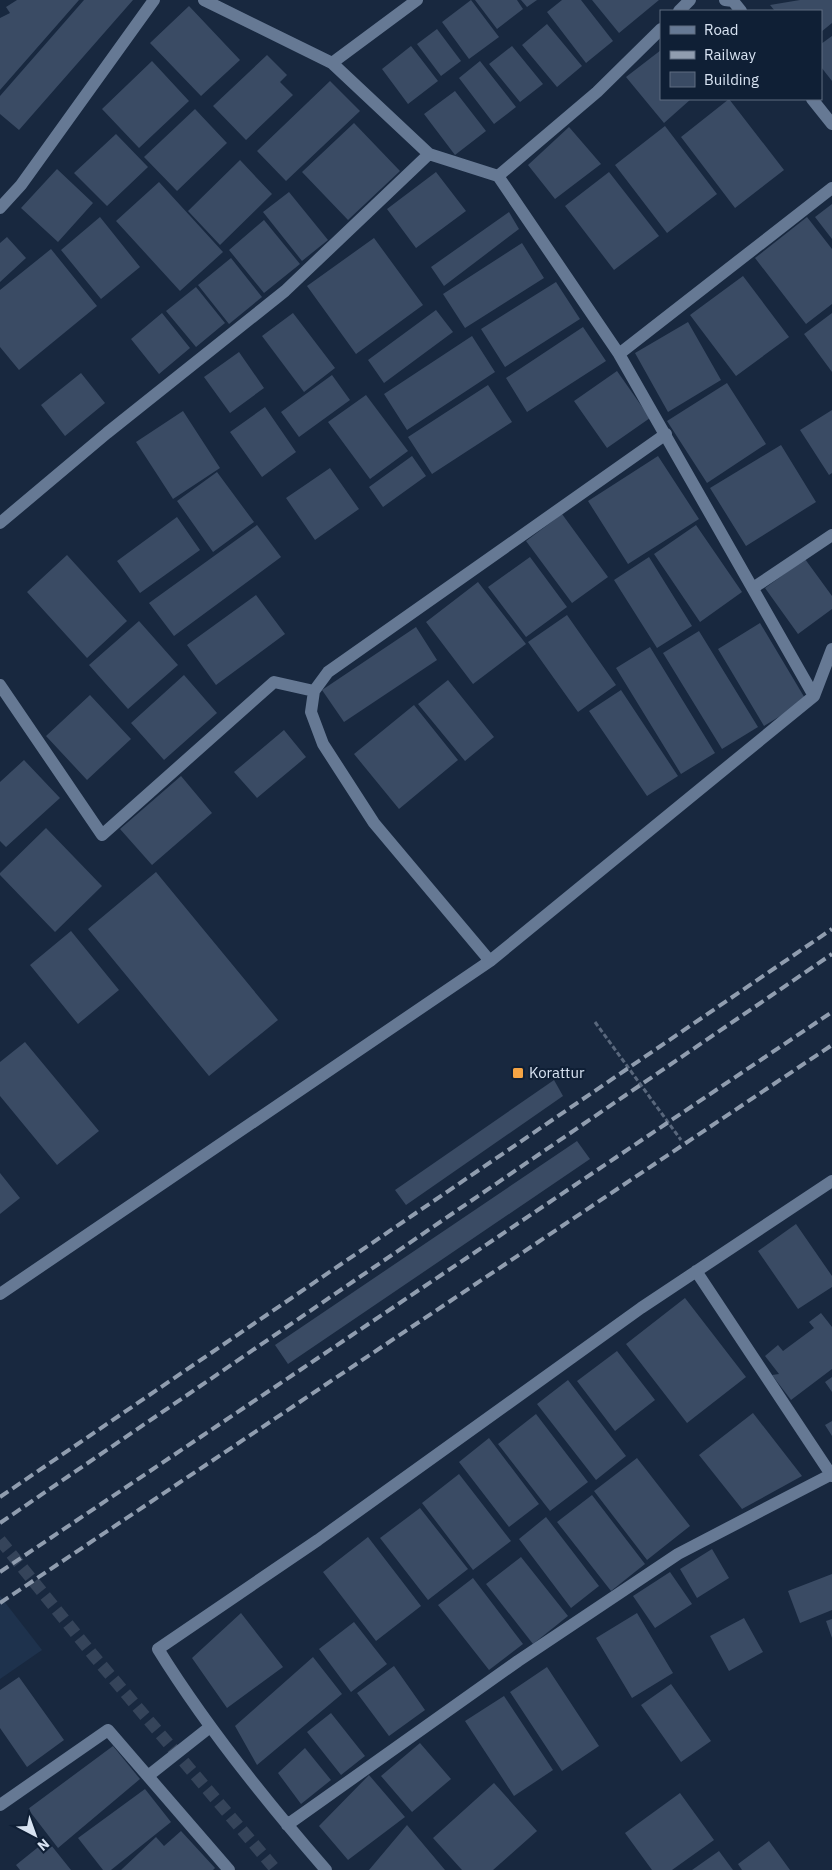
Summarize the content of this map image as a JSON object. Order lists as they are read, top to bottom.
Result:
{
  "places": {
    "transit": ["Korattur"]
  },
  "legend": ["Road", "Railway", "Building"],
  "north": "bottom right"
}
